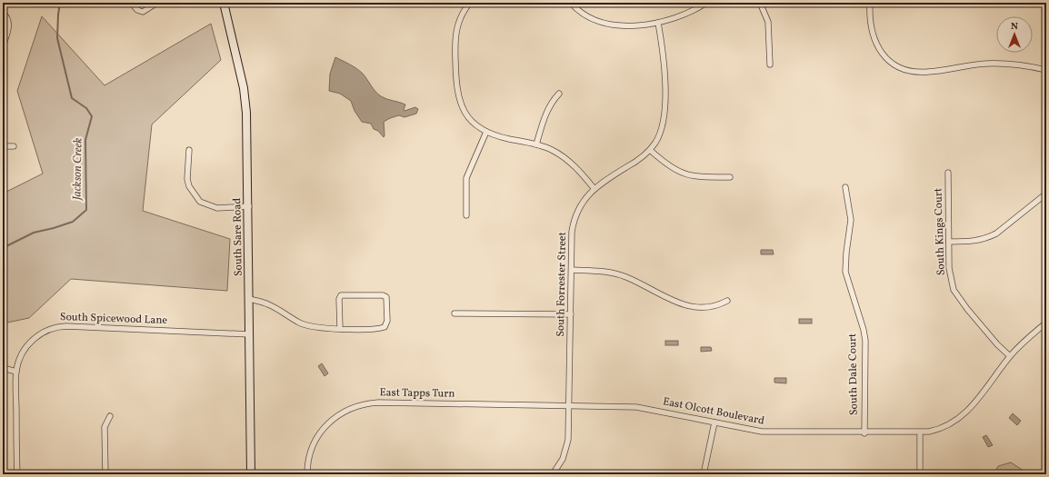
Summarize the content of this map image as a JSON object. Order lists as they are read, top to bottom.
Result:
{
  "streets": {
    "main road": ["South Sare Road"],
    "street": [
      "South Kings Court",
      "South Forrester Street",
      "South Spicewood Lane",
      "South Dale Court",
      "East Tapps Turn",
      "East Olcott Boulevard"
    ]
  },
  "crossings": [
    ["South Kings Court", "East Olcott Boulevard"],
    ["South Sare Road", "South Spicewood Lane"],
    ["South Forrester Street", "East Tapps Turn"],
    ["South Forrester Street", "East Olcott Boulevard"],
    ["South Dale Court", "East Olcott Boulevard"],
    ["East Tapps Turn", "East Olcott Boulevard"]
  ],
  "water": ["Jackson Creek"],
  "north": "top"
}
